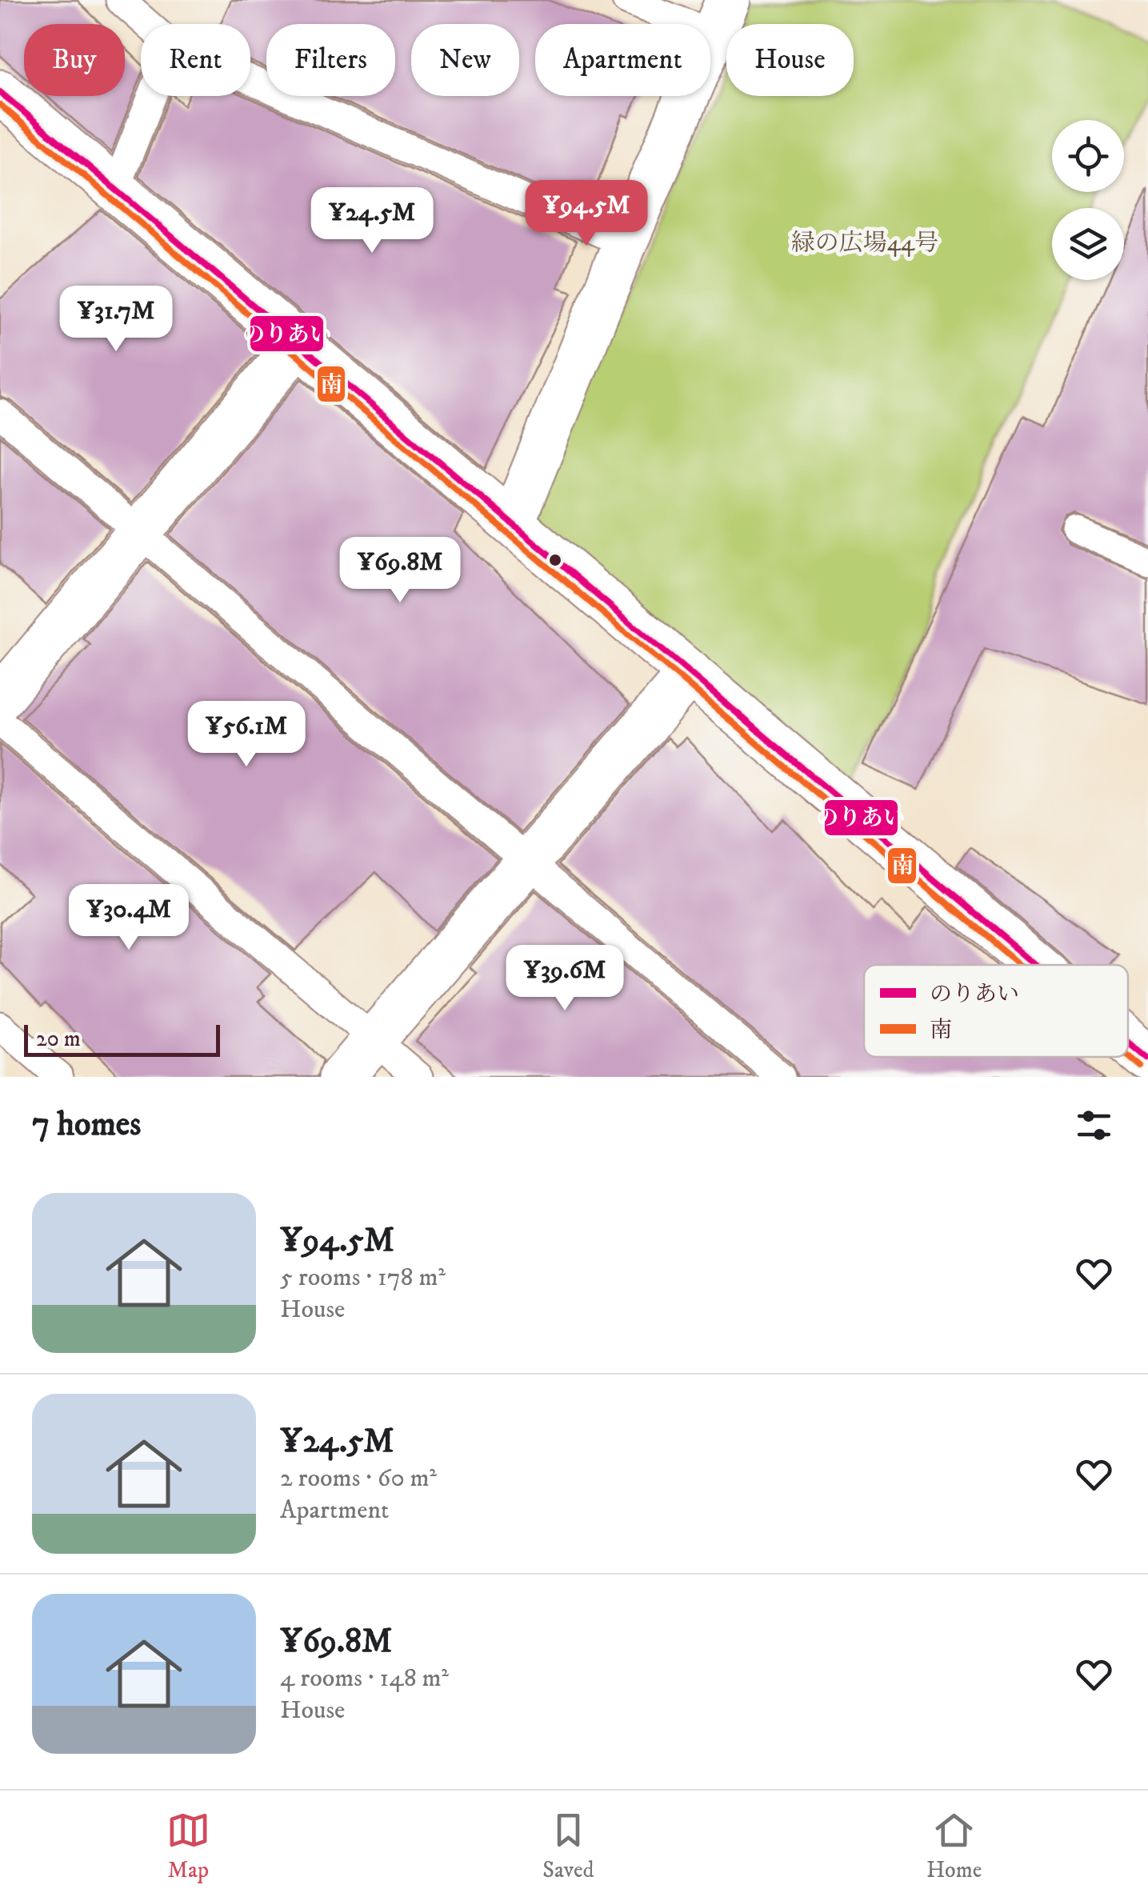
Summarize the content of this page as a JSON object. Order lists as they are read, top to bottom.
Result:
{
  "parks": ["緑の広場44号"],
  "lines": ["transit line のりあい", "transit line 南"],
  "legend": ["のりあい", "南"],
  "scale_bar": "20 m",
  "page": {
    "chip": [
      "Buy",
      "Rent",
      "Filters",
      "New",
      "Apartment",
      "House"
    ],
    "price": [
      "¥94.5M",
      "¥24.5M",
      "¥31.7M",
      "¥69.8M",
      "¥56.1M",
      "¥30.4M",
      "¥39.6M"
    ],
    "scale": "20 m",
    "heading": "7 homes",
    "list": [
      {
        "name": "¥94.5M",
        "note": "5 rooms · 178 m² · House"
      },
      {
        "name": "¥24.5M",
        "note": "2 rooms · 60 m² · Apartment"
      },
      {
        "name": "¥69.8M",
        "note": "4 rooms · 148 m² · House"
      }
    ],
    "tabs": ["Map", "Saved", "Home"]
  }
}
